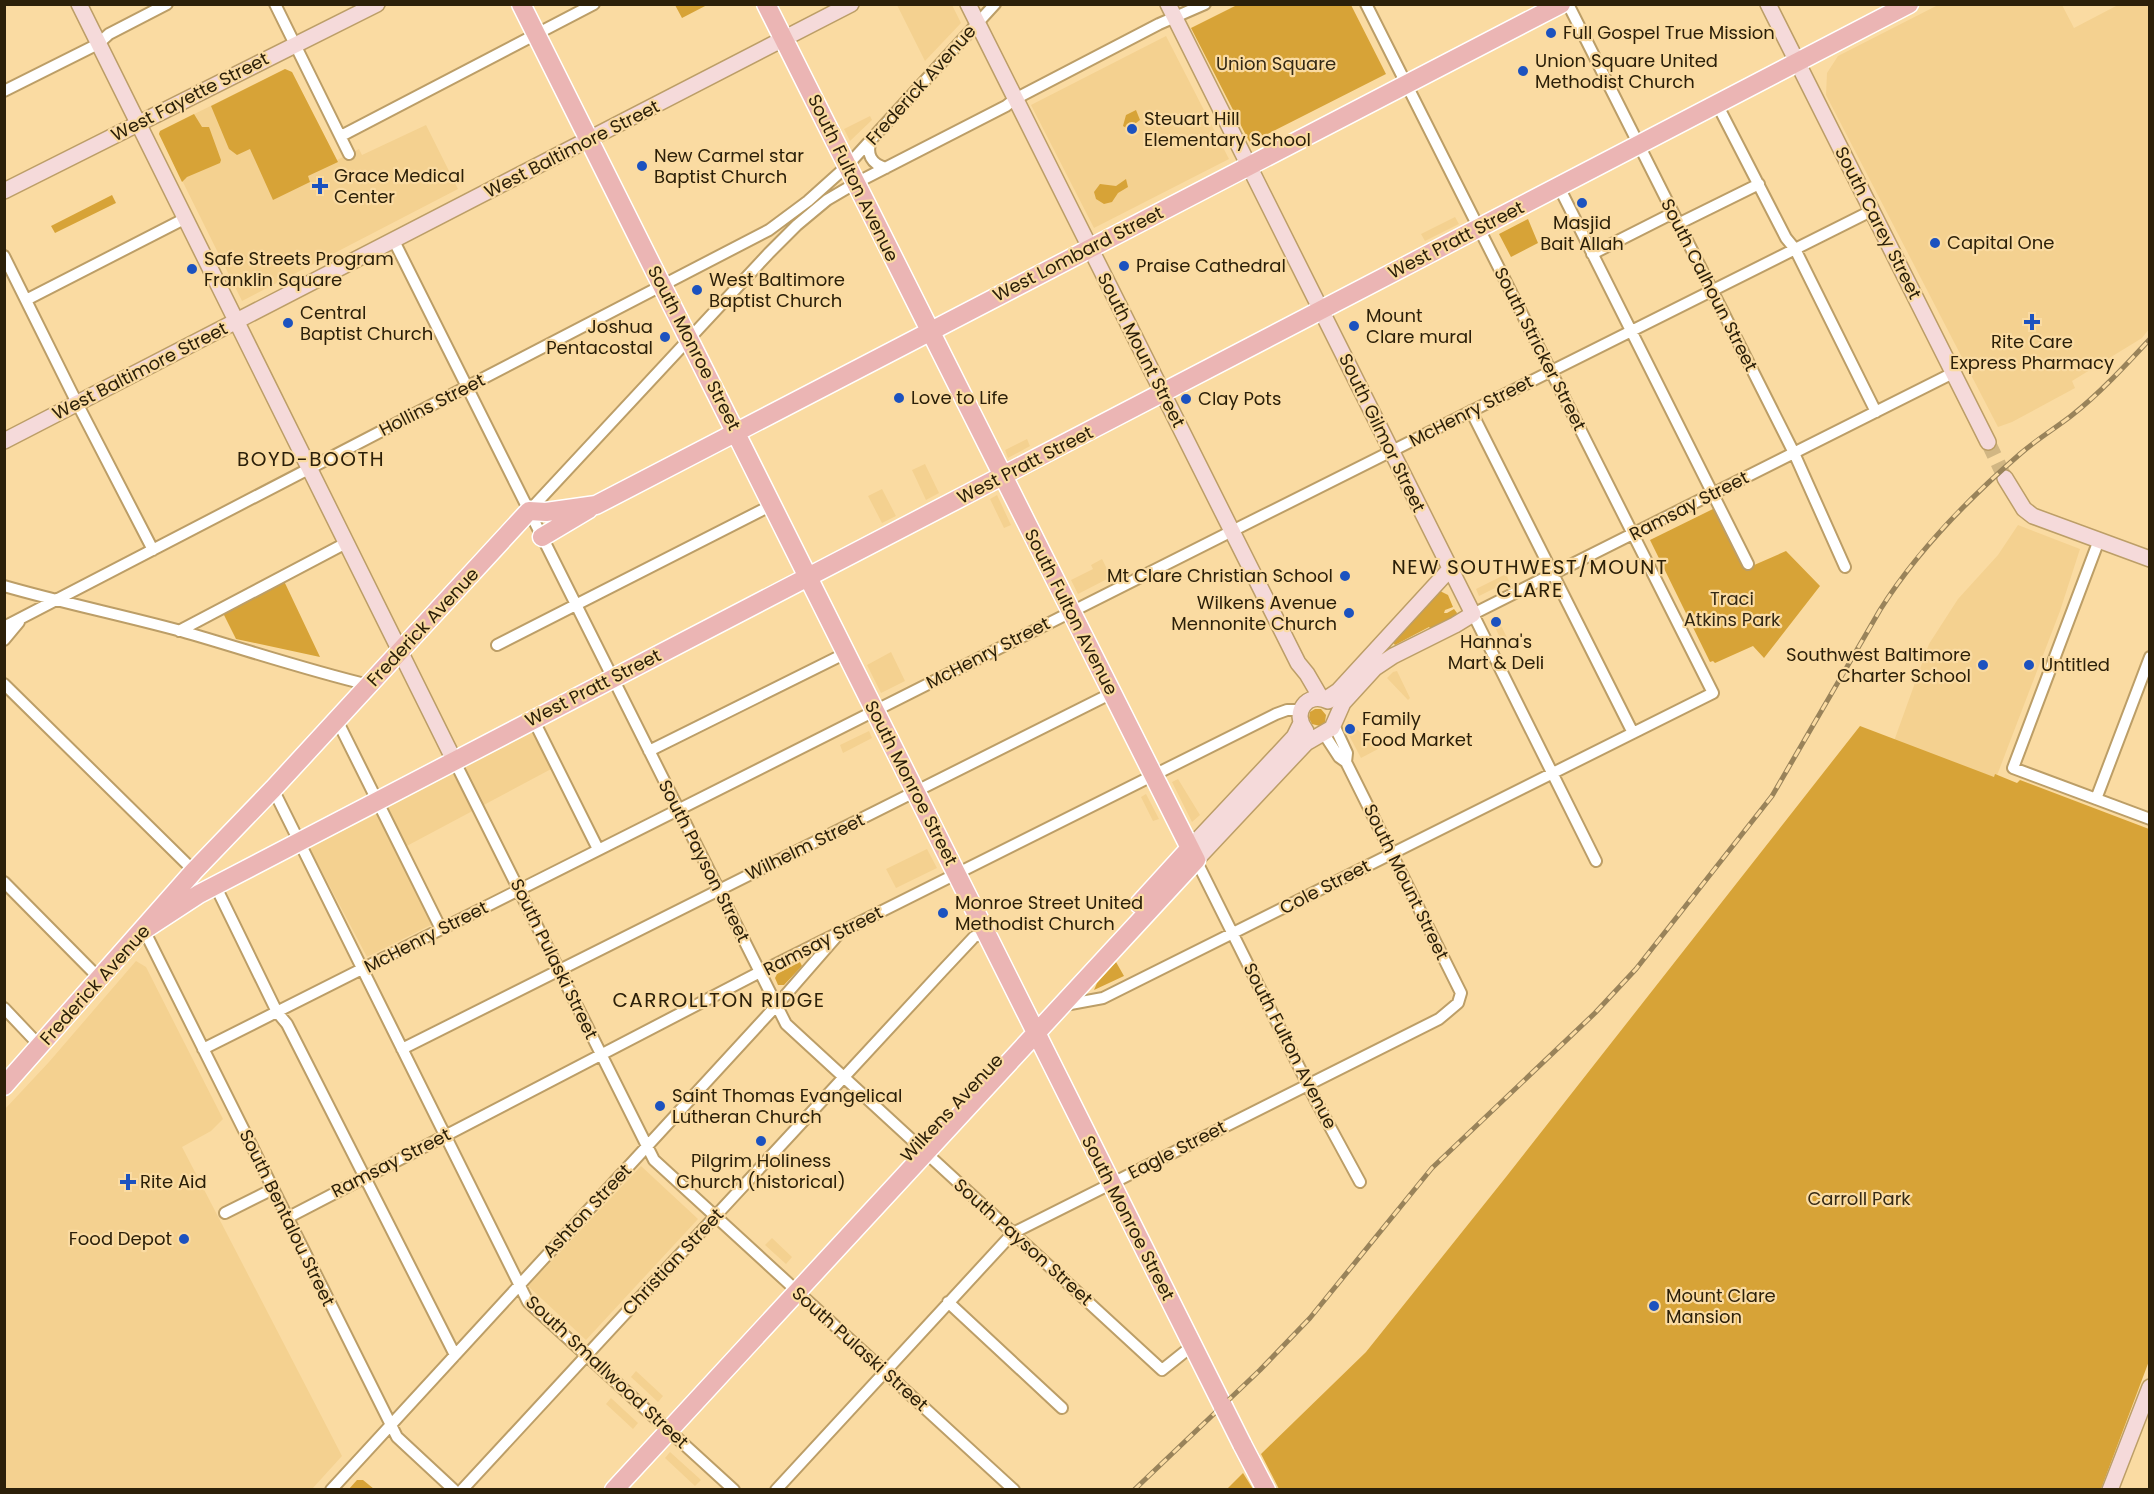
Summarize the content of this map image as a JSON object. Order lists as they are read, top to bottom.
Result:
{
  "streets": {
    "main road": [
      "Frederick Avenue",
      "South Fulton Avenue",
      "West Pratt Street",
      "West Lombard Street",
      "South Monroe Street",
      "Wilkens Avenue"
    ],
    "street": [
      "West Fayette Street",
      "West Baltimore Street",
      "South Carey Street",
      "South Calhoun Street",
      "South Stricker Street",
      "South Mount Street",
      "Hollins Street",
      "McHenry Street",
      "South Gilmor Street",
      "Ramsay Street",
      "Wilhelm Street",
      "South Payson Street",
      "Cole Street",
      "South Pulaski Street",
      "Eagle Street",
      "Ashton Street",
      "South Bentalou Street",
      "Christian Street",
      "South Smallwood Street"
    ]
  },
  "crossings": [
    ["Frederick Avenue", "South Fulton Avenue"],
    ["Frederick Avenue", "West Pratt Street"],
    ["Frederick Avenue", "West Lombard Street"],
    ["Frederick Avenue", "South Monroe Street"],
    ["Frederick Avenue", "South Mount Street"],
    ["Frederick Avenue", "Hollins Street"],
    ["Frederick Avenue", "South Payson Street"],
    ["Frederick Avenue", "South Pulaski Street"],
    ["Frederick Avenue", "South Bentalou Street"],
    ["Frederick Avenue", "South Smallwood Street"],
    ["West Fayette Street", "South Pulaski Street"],
    ["West Baltimore Street", "South Fulton Avenue"],
    ["West Baltimore Street", "South Monroe Street"],
    ["West Baltimore Street", "South Payson Street"],
    ["West Baltimore Street", "South Pulaski Street"],
    ["South Fulton Avenue", "West Pratt Street"],
    ["South Fulton Avenue", "West Lombard Street"],
    ["South Fulton Avenue", "Hollins Street"],
    ["South Fulton Avenue", "McHenry Street"],
    ["South Fulton Avenue", "Ramsay Street"],
    ["South Fulton Avenue", "Wilhelm Street"],
    ["South Fulton Avenue", "Cole Street"],
    ["South Fulton Avenue", "Wilkens Avenue"],
    ["South Fulton Avenue", "Eagle Street"],
    ["South Carey Street", "West Pratt Street"],
    ["South Carey Street", "McHenry Street"],
    ["South Carey Street", "Ramsay Street"],
    ["West Pratt Street", "South Calhoun Street"],
    ["West Pratt Street", "South Monroe Street"],
    ["West Pratt Street", "South Stricker Street"],
    ["West Pratt Street", "South Mount Street"],
    ["West Pratt Street", "South Gilmor Street"],
    ["West Pratt Street", "South Payson Street"],
    ["West Pratt Street", "South Pulaski Street"],
    ["West Pratt Street", "South Bentalou Street"],
    ["West Pratt Street", "South Smallwood Street"],
    ["West Lombard Street", "South Monroe Street"],
    ["West Lombard Street", "South Stricker Street"],
    ["West Lombard Street", "South Mount Street"],
    ["West Lombard Street", "South Gilmor Street"],
    ["West Lombard Street", "South Payson Street"],
    ["South Calhoun Street", "McHenry Street"],
    ["South Calhoun Street", "Ramsay Street"],
    ["South Monroe Street", "Hollins Street"],
    ["South Monroe Street", "McHenry Street"],
    ["South Monroe Street", "Ramsay Street"],
    ["South Monroe Street", "Wilhelm Street"],
    ["South Monroe Street", "South Payson Street"],
    ["South Monroe Street", "Wilkens Avenue"],
    ["South Monroe Street", "Eagle Street"],
    ["South Monroe Street", "Christian Street"],
    ["South Stricker Street", "McHenry Street"],
    ["South Stricker Street", "Ramsay Street"],
    ["South Stricker Street", "Cole Street"],
    ["South Mount Street", "McHenry Street"],
    ["South Mount Street", "Ramsay Street"],
    ["South Mount Street", "Cole Street"],
    ["South Mount Street", "Wilkens Avenue"],
    ["South Mount Street", "Eagle Street"],
    ["Hollins Street", "South Payson Street"],
    ["Hollins Street", "South Pulaski Street"],
    ["McHenry Street", "South Gilmor Street"],
    ["McHenry Street", "South Payson Street"],
    ["McHenry Street", "South Pulaski Street"],
    ["McHenry Street", "South Bentalou Street"],
    ["McHenry Street", "South Smallwood Street"],
    ["South Gilmor Street", "Ramsay Street"],
    ["South Gilmor Street", "Cole Street"],
    ["Ramsay Street", "South Payson Street"],
    ["Ramsay Street", "South Pulaski Street"],
    ["Ramsay Street", "Wilkens Avenue"],
    ["Ramsay Street", "Ashton Street"],
    ["Ramsay Street", "South Bentalou Street"],
    ["Ramsay Street", "South Smallwood Street"],
    ["Wilhelm Street", "South Payson Street"],
    ["Wilhelm Street", "South Pulaski Street"],
    ["Wilhelm Street", "South Smallwood Street"],
    ["South Payson Street", "Wilkens Avenue"],
    ["South Payson Street", "Eagle Street"],
    ["South Payson Street", "Ashton Street"],
    ["South Payson Street", "Christian Street"],
    ["Cole Street", "Wilkens Avenue"],
    ["South Pulaski Street", "Wilkens Avenue"],
    ["South Pulaski Street", "Eagle Street"],
    ["South Pulaski Street", "Ashton Street"],
    ["South Pulaski Street", "Christian Street"],
    ["Wilkens Avenue", "South Smallwood Street"],
    ["Ashton Street", "South Bentalou Street"],
    ["Ashton Street", "South Smallwood Street"],
    ["Christian Street", "South Smallwood Street"]
  ],
  "districts": ["BOYD-BOOTH", "NEW SOUTHWEST/MOUNT CLARE", "CARROLLTON RIDGE"],
  "parks": ["Union Square", "Traci Atkins Park", "Carroll Park"],
  "places": {
    "other": [
      "Full Gospel True Mission",
      "Union Square United Methodist Church",
      "Steuart Hill Elementary School",
      "New Carmel star Baptist Church",
      "Masjid Bait Allah",
      "Capital One",
      "Praise Cathedral",
      "Safe Streets Program Franklin Square",
      "West Baltimore Baptist Church",
      "Central Baptist Church",
      "Mount Clare mural",
      "Joshua Pentacostal",
      "Love to Life",
      "Clay Pots",
      "Mt Clare Christian School",
      "Wilkens Avenue Mennonite Church",
      "Hanna's Mart & Deli",
      "Southwest Baltimore Charter School",
      "Untitled",
      "Family Food Market",
      "Monroe Street United Methodist Church",
      "Saint Thomas Evangelical Lutheran Church",
      "Pilgrim Holiness Church (historical)",
      "Food Depot",
      "Mount Clare Mansion"
    ],
    "health": ["Grace Medical Center", "Rite Care Express Pharmacy", "Rite Aid"]
  }
}
